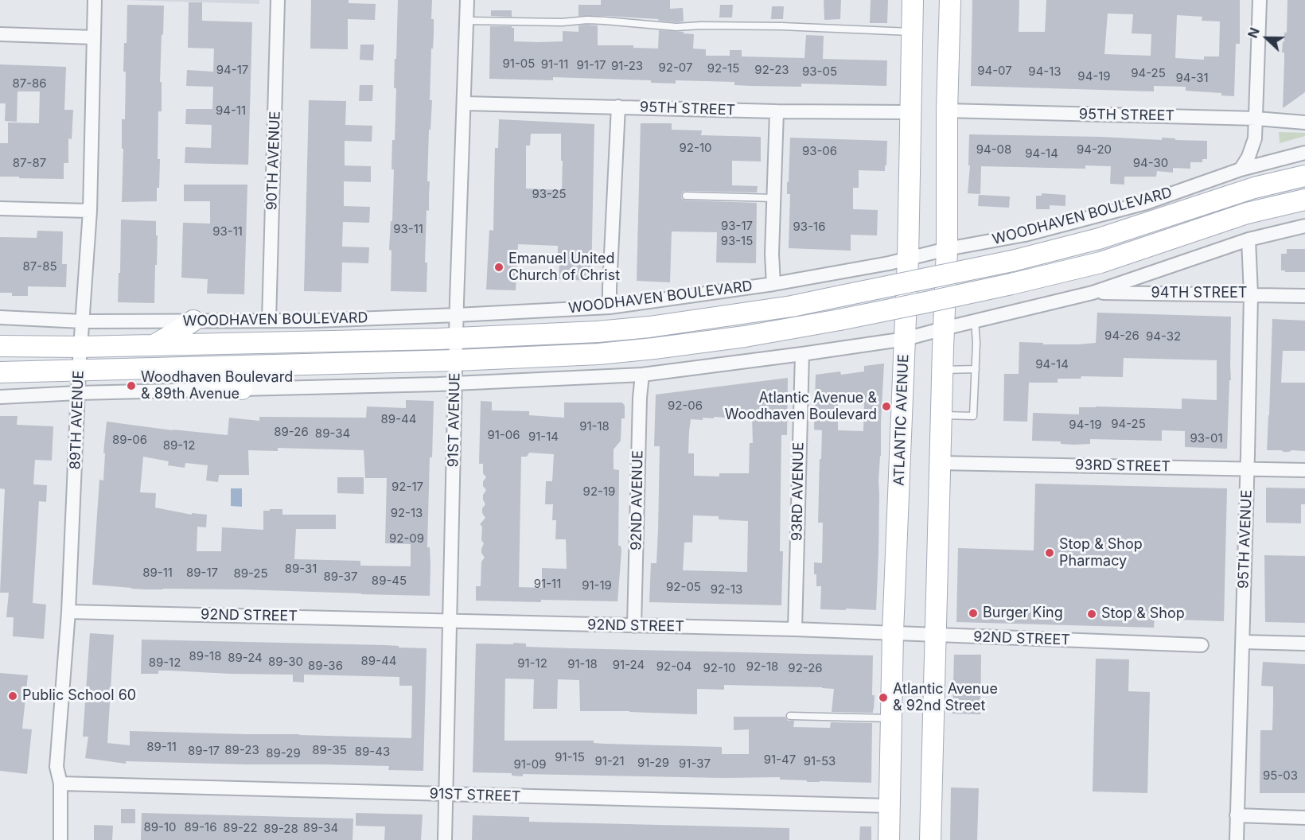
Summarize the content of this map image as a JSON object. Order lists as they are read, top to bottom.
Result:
{
  "streets": {
    "main road": ["WOODHAVEN BOULEVARD", "ATLANTIC AVENUE"],
    "street": [
      "95TH STREET",
      "90TH AVENUE",
      "94TH STREET",
      "89TH AVENUE",
      "91ST AVENUE",
      "93RD STREET",
      "93RD AVENUE",
      "92ND AVENUE",
      "95TH AVENUE",
      "92ND STREET",
      "91ST STREET"
    ]
  },
  "crossings": [
    ["95TH STREET", "91ST AVENUE"],
    ["95TH STREET", "ATLANTIC AVENUE"],
    ["90TH AVENUE", "WOODHAVEN BOULEVARD"],
    ["WOODHAVEN BOULEVARD", "89TH AVENUE"],
    ["WOODHAVEN BOULEVARD", "91ST AVENUE"],
    ["WOODHAVEN BOULEVARD", "ATLANTIC AVENUE"],
    ["94TH STREET", "95TH AVENUE"],
    ["89TH AVENUE", "92ND STREET"],
    ["89TH AVENUE", "91ST STREET"],
    ["91ST AVENUE", "92ND STREET"],
    ["91ST AVENUE", "91ST STREET"],
    ["ATLANTIC AVENUE", "92ND STREET"],
    ["ATLANTIC AVENUE", "91ST STREET"],
    ["93RD STREET", "95TH AVENUE"],
    ["93RD AVENUE", "92ND STREET"],
    ["92ND AVENUE", "92ND STREET"]
  ],
  "places": [
    "Emanuel United Church of Christ",
    "Woodhaven Boulevard & 89th Avenue",
    "Atlantic Avenue & Woodhaven Boulevard",
    "Stop & Shop Pharmacy",
    "Burger King",
    "Stop & Shop",
    "Public School 60",
    "Atlantic Avenue & 92nd Street"
  ],
  "house_numbers": [
    "91-05",
    "91-11",
    "91-17",
    "91-23",
    "92-07",
    "92-15",
    "94-17",
    "92-23",
    "94-07",
    "93-05",
    "94-13",
    "94-25",
    "94-19",
    "94-31",
    "87-86",
    "94-11",
    "92-10",
    "94-08",
    "94-20",
    "93-06",
    "94-14",
    "87-87",
    "94-30",
    "93-25",
    "93-17",
    "93-16",
    "93-11",
    "93-11",
    "93-15",
    "87-85",
    "94-26",
    "94-32",
    "94-14",
    "92-06",
    "89-44",
    "94-25",
    "94-19",
    "91-18",
    "89-26",
    "89-34",
    "91-06",
    "91-14",
    "93-01",
    "89-06",
    "89-12",
    "92-17",
    "92-19",
    "92-13",
    "92-09",
    "89-31",
    "89-11",
    "89-17",
    "89-25",
    "89-37",
    "89-45",
    "91-11",
    "91-19",
    "92-05",
    "92-13",
    "89-18",
    "89-24",
    "89-44",
    "89-30",
    "89-12",
    "91-12",
    "91-18",
    "91-24",
    "89-36",
    "92-04",
    "92-18",
    "92-10",
    "92-26",
    "89-11",
    "89-23",
    "89-35",
    "89-17",
    "89-43",
    "89-29",
    "91-15",
    "91-47",
    "91-21",
    "91-53",
    "91-29",
    "91-37",
    "91-09",
    "95-03",
    "89-10",
    "89-16",
    "89-22",
    "89-34",
    "89-28"
  ],
  "north": "left"
}
